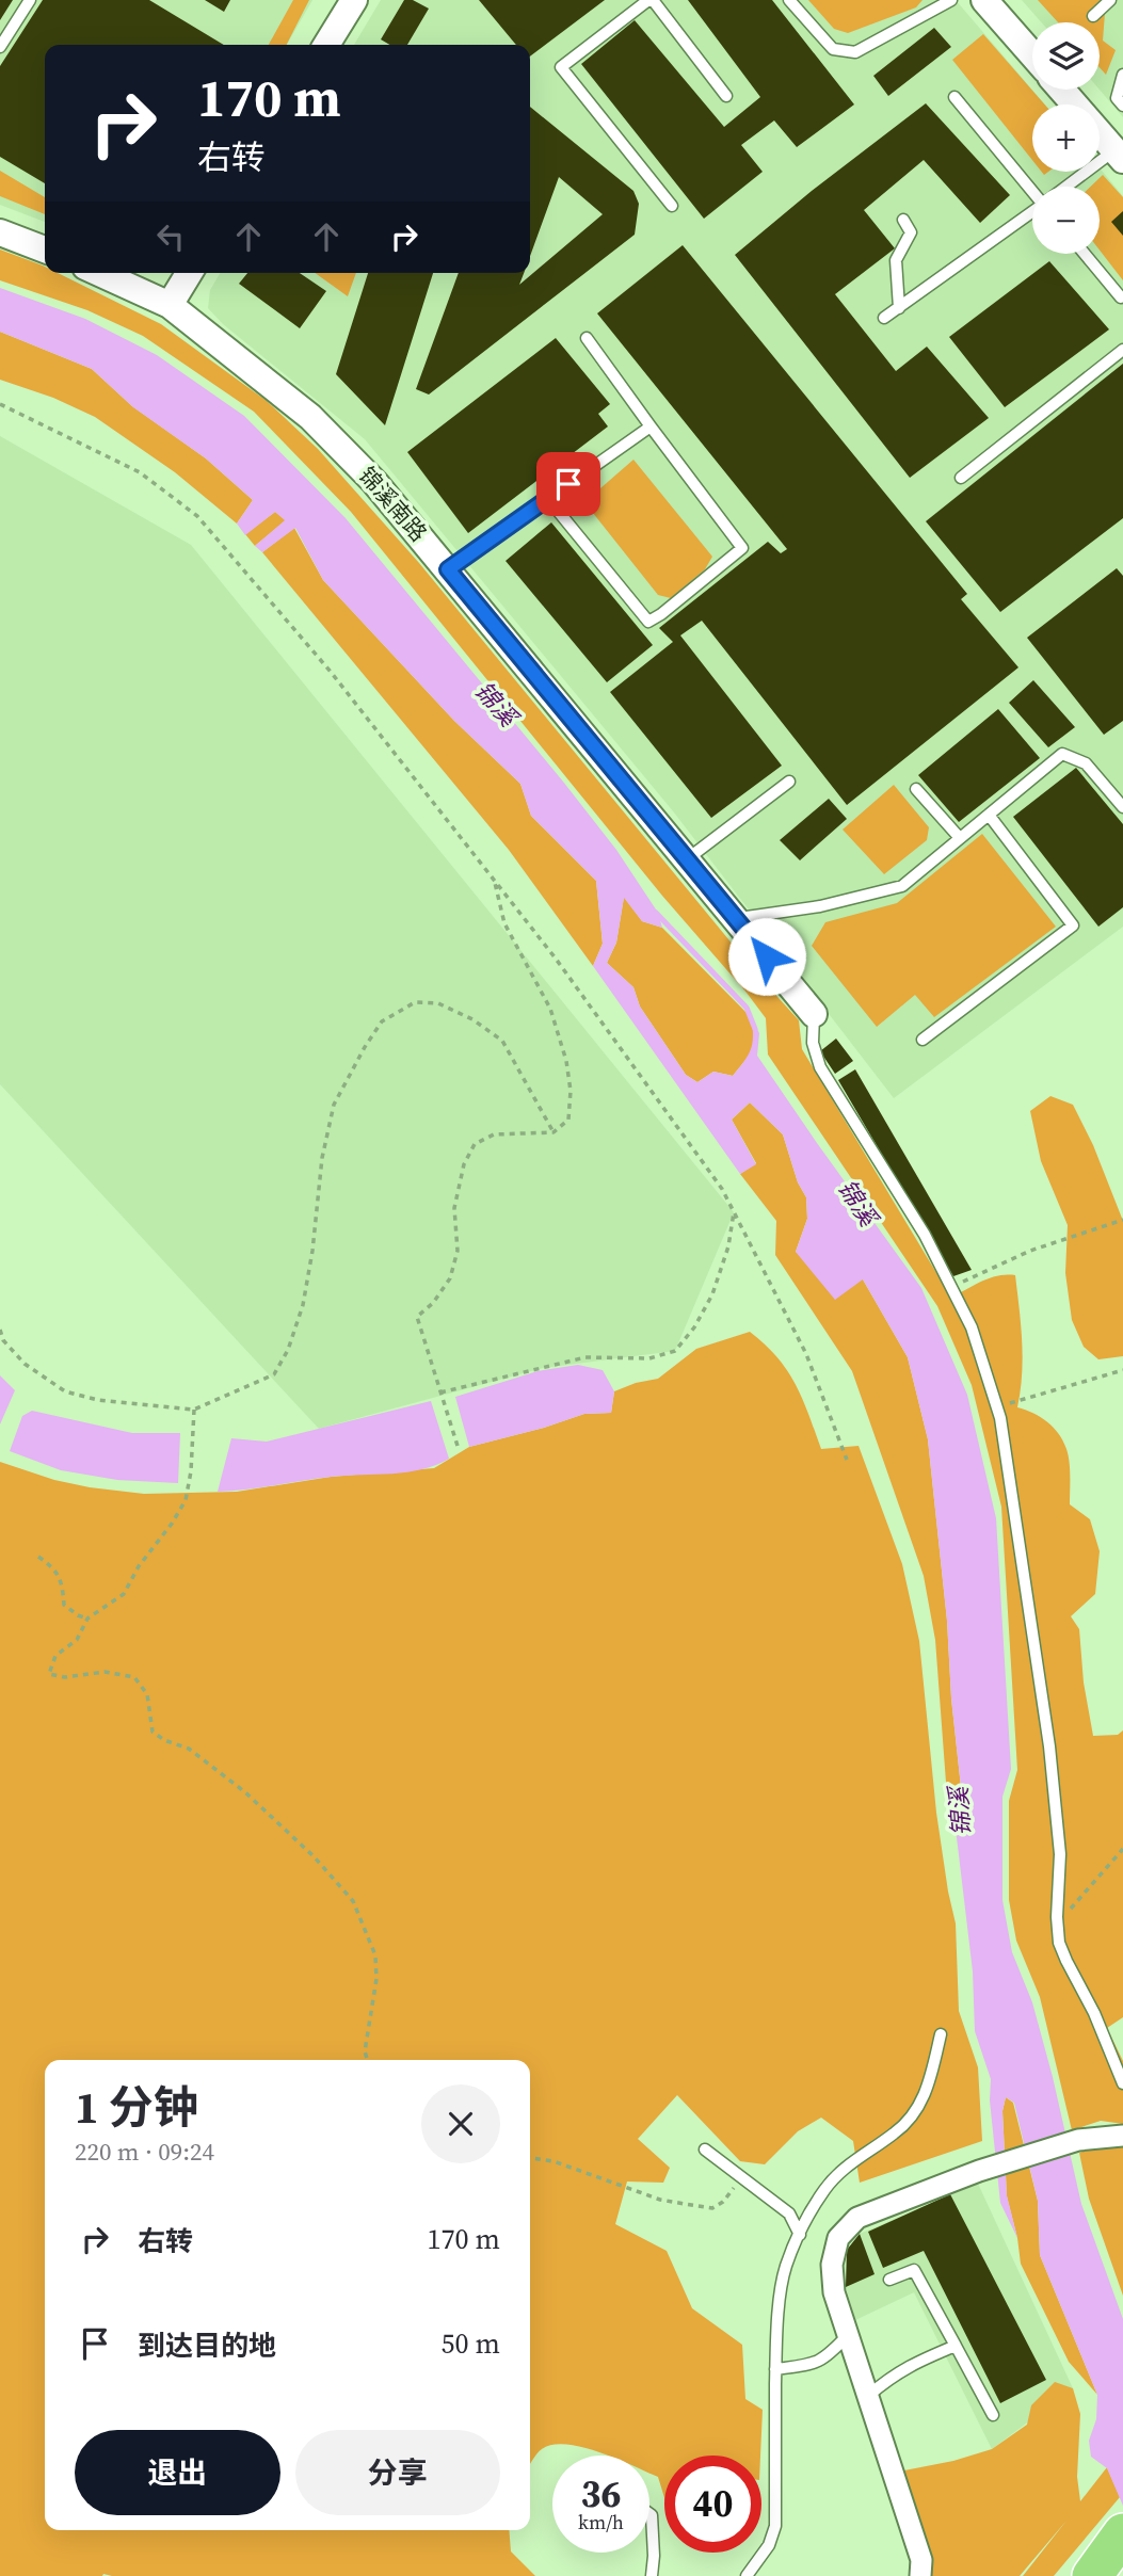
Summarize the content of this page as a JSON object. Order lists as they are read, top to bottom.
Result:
{
  "streets": {
    "street": ["锦溪南路"]
  },
  "water": ["锦溪"],
  "page": {
    "map_buttons": ["+", "−"],
    "turn": ["170 m", "右转"],
    "heading": ["1 分钟", "220 m · 09:24"],
    "list": [
      {
        "name": "右转",
        "value": "170 m"
      },
      {
        "name": "到达目的地",
        "value": "50 m"
      }
    ],
    "buttons": ["退出", "分享"],
    "speed": "36 km/h",
    "limit": "40"
  }
}
